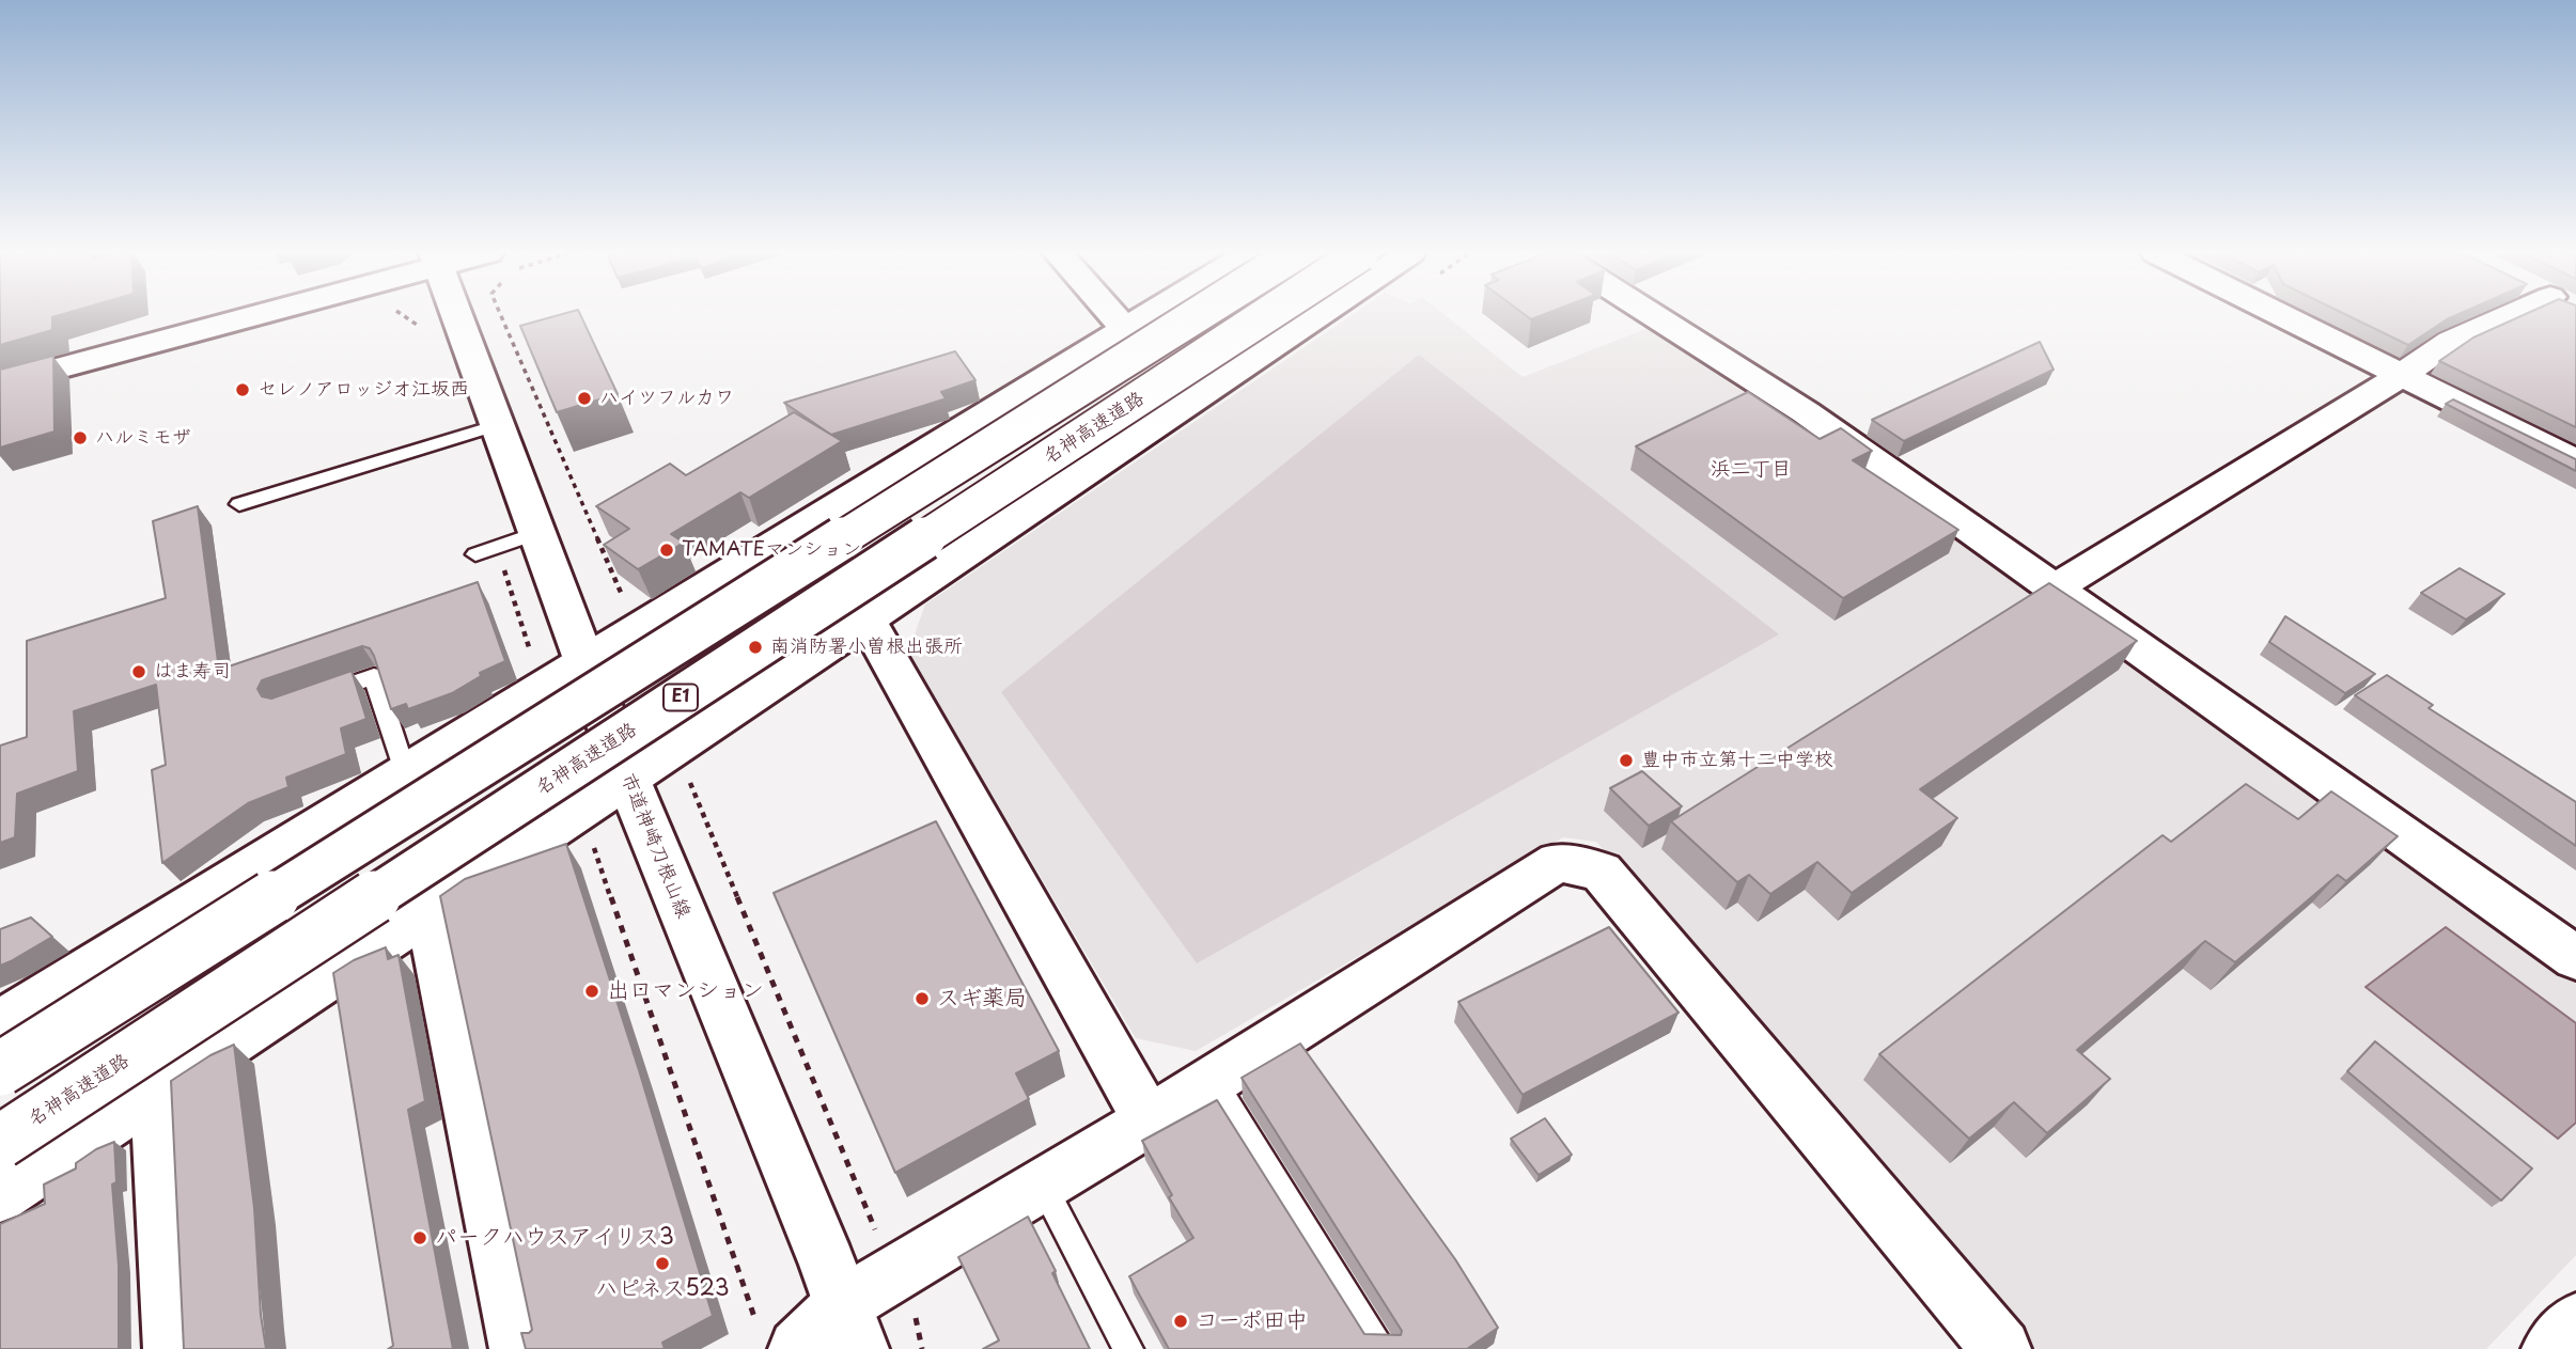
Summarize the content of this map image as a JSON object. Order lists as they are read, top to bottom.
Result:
{
  "streets": {
    "main road": ["名神高速道路", "E1", "市道神崎刀根山線"]
  },
  "districts": ["浜二丁目"],
  "places": [
    "セレノアロッジオ江坂西",
    "ハイツフルカワ",
    "ハルミモザ",
    "TAMATEマンション",
    "南消防署小曽根出張所",
    "はま寿司",
    "豊中市立第十二中学校",
    "出口マンション",
    "スギ薬局",
    "パークハウスアイリス3",
    "ハピネス523",
    "コーポ田中"
  ]
}
